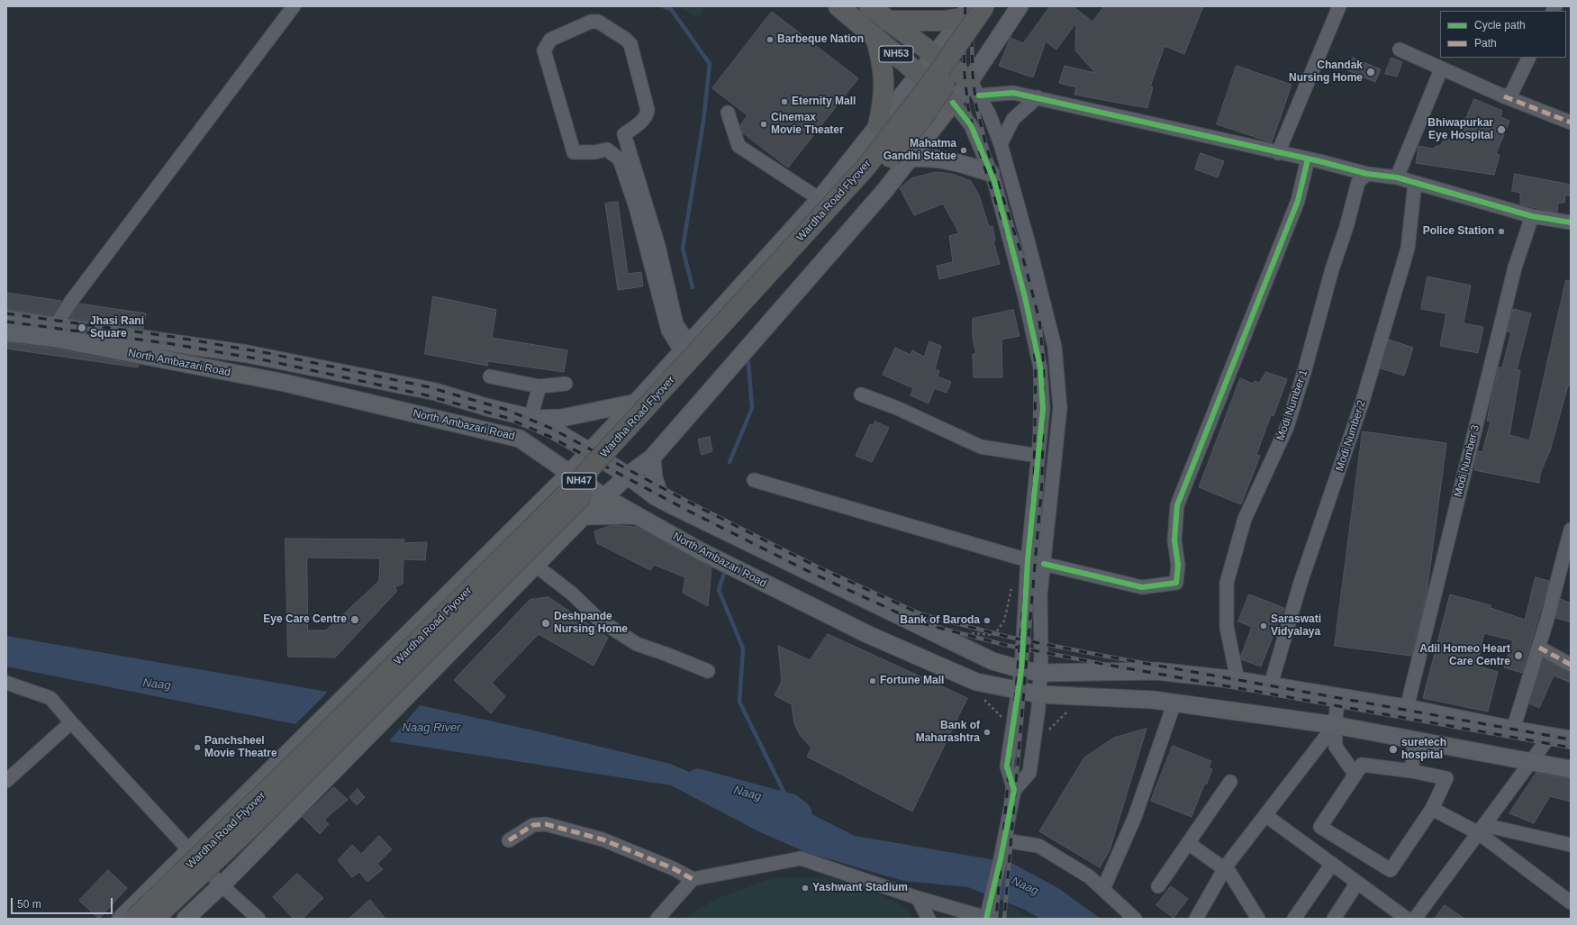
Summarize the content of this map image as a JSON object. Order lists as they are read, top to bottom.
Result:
{
  "streets": {
    "highway": ["NH53", "Wardha Road Flyover", "NH47"],
    "main road": ["North Ambazari Road"],
    "street": ["Modi Number 1", "Modi Number 2", "Modi Number 3"]
  },
  "crossings": [
    ["North Ambazari Road", "Modi Number 1"],
    ["North Ambazari Road", "Modi Number 2"],
    ["North Ambazari Road", "Modi Number 3"]
  ],
  "water": ["Naag", "Naag River"],
  "places": [
    "Barbeque Nation",
    "Chandak Nursing Home",
    "Eternity Mall",
    "Cinemax Movie Theater",
    "Bhiwapurkar Eye Hospital",
    "Mahatma Gandhi Statue",
    "Police Station",
    "Jhasi Rani Square",
    "Eye Care Centre",
    "Bank of Baroda",
    "Deshpande Nursing Home",
    "Saraswati Vidyalaya",
    "Adil Homeo Heart Care Centre",
    "Fortune Mall",
    "Bank of Maharashtra",
    "Panchsheel Movie Theatre",
    "suretech hospital",
    "Yashwant Stadium"
  ],
  "legend": ["Cycle path", "Path"],
  "scale_bar": "50 m"
}
